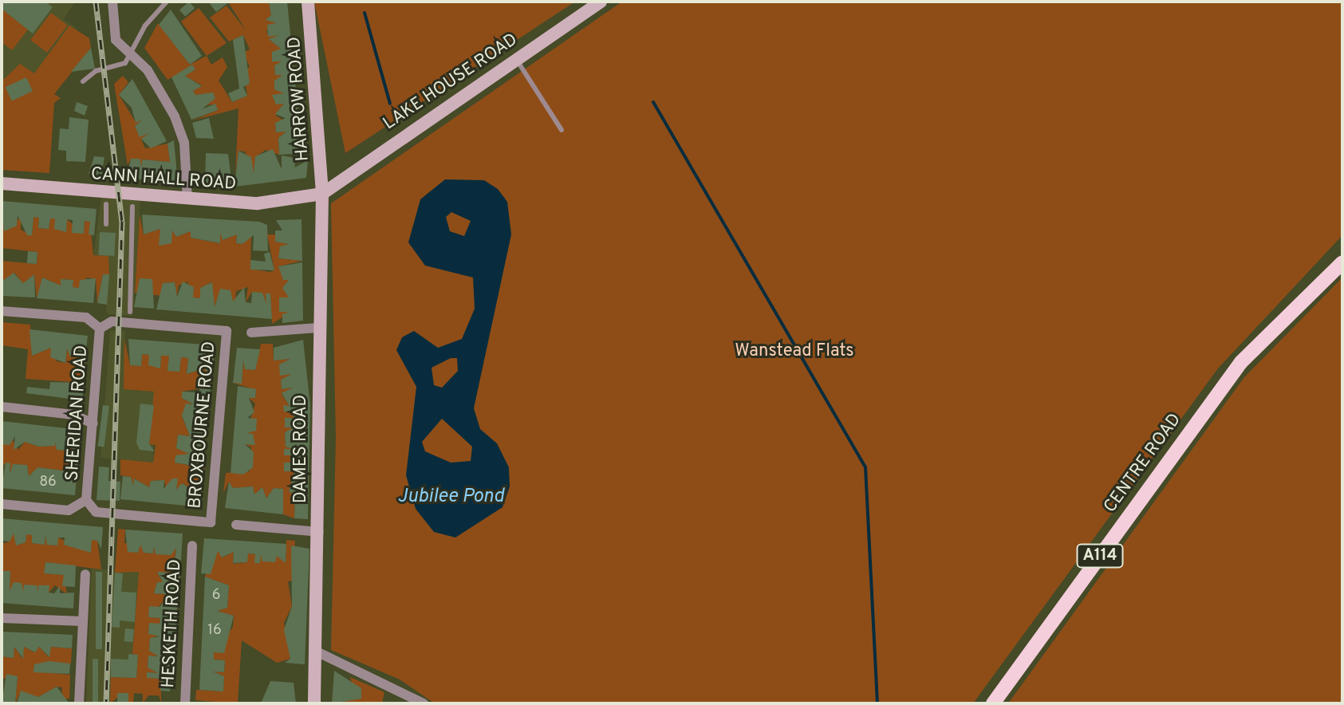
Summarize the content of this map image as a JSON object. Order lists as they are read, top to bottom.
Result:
{
  "streets": {
    "main road": [
      "LAKE HOUSE ROAD",
      "HARROW ROAD",
      "CANN HALL ROAD",
      "DAMES ROAD",
      "CENTRE ROAD",
      "A114"
    ],
    "street": ["SHERIDAN ROAD", "BROXBOURNE ROAD", "HESKETH ROAD"]
  },
  "crossings": [
    ["LAKE HOUSE ROAD", "HARROW ROAD"],
    ["LAKE HOUSE ROAD", "CANN HALL ROAD"],
    ["LAKE HOUSE ROAD", "DAMES ROAD"],
    ["HARROW ROAD", "CANN HALL ROAD"],
    ["HARROW ROAD", "DAMES ROAD"],
    ["CANN HALL ROAD", "DAMES ROAD"],
    ["SHERIDAN ROAD", "BROXBOURNE ROAD"]
  ],
  "water": ["Jubilee Pond"],
  "parks": ["Wanstead Flats"],
  "house_numbers": ["86", "6", "16"]
}
